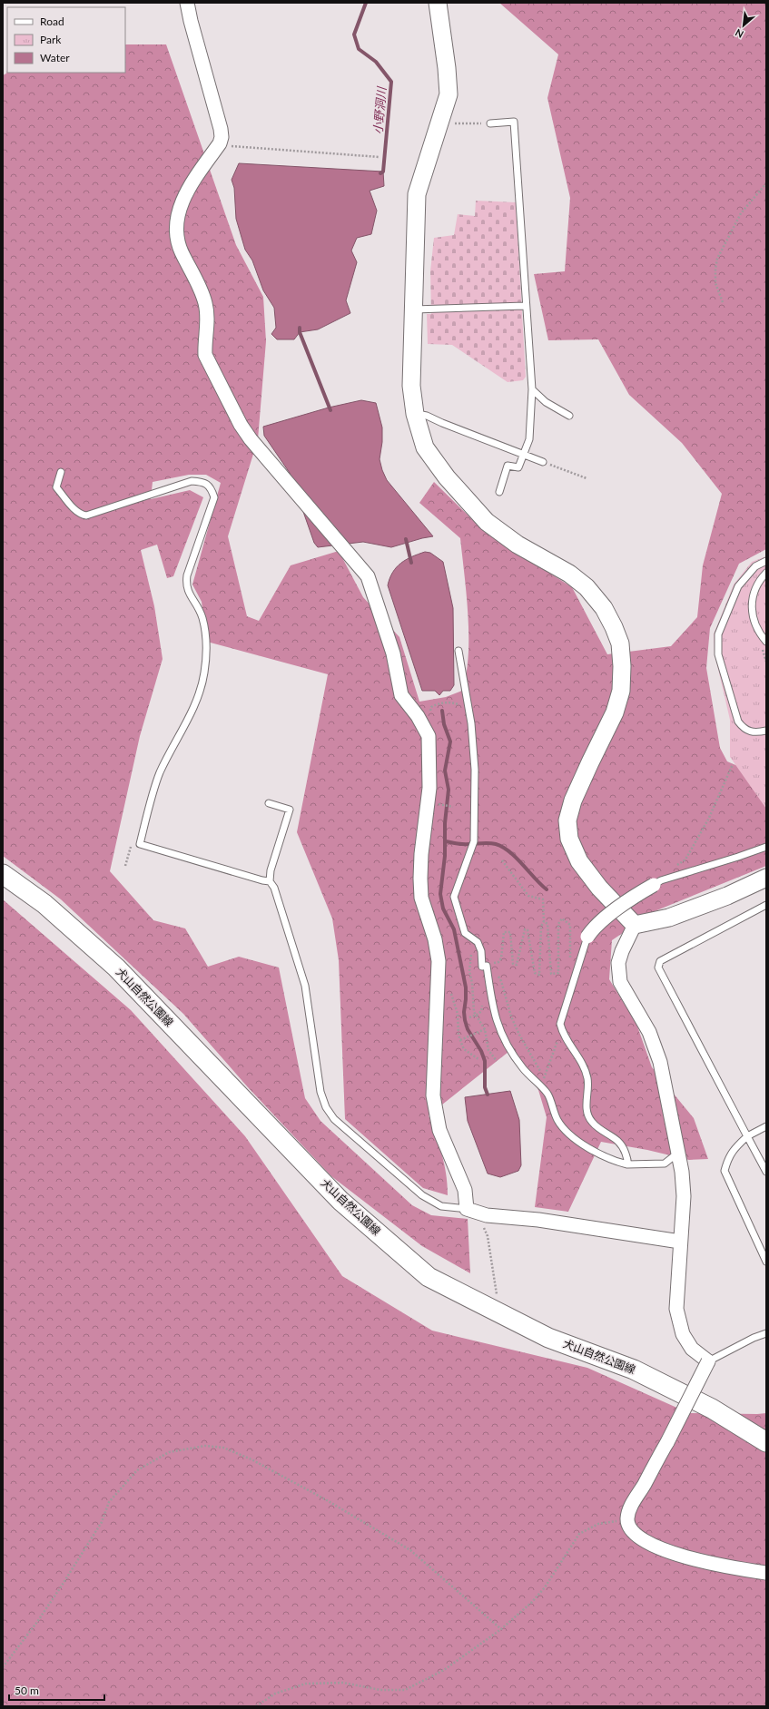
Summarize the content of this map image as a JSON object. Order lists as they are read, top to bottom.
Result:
{
  "streets": {
    "main road": ["犬山自然公園線"]
  },
  "water": ["小野洞川"],
  "legend": ["Road", "Park", "Water"],
  "scale_bar": "50 m",
  "north": "bottom left"
}
